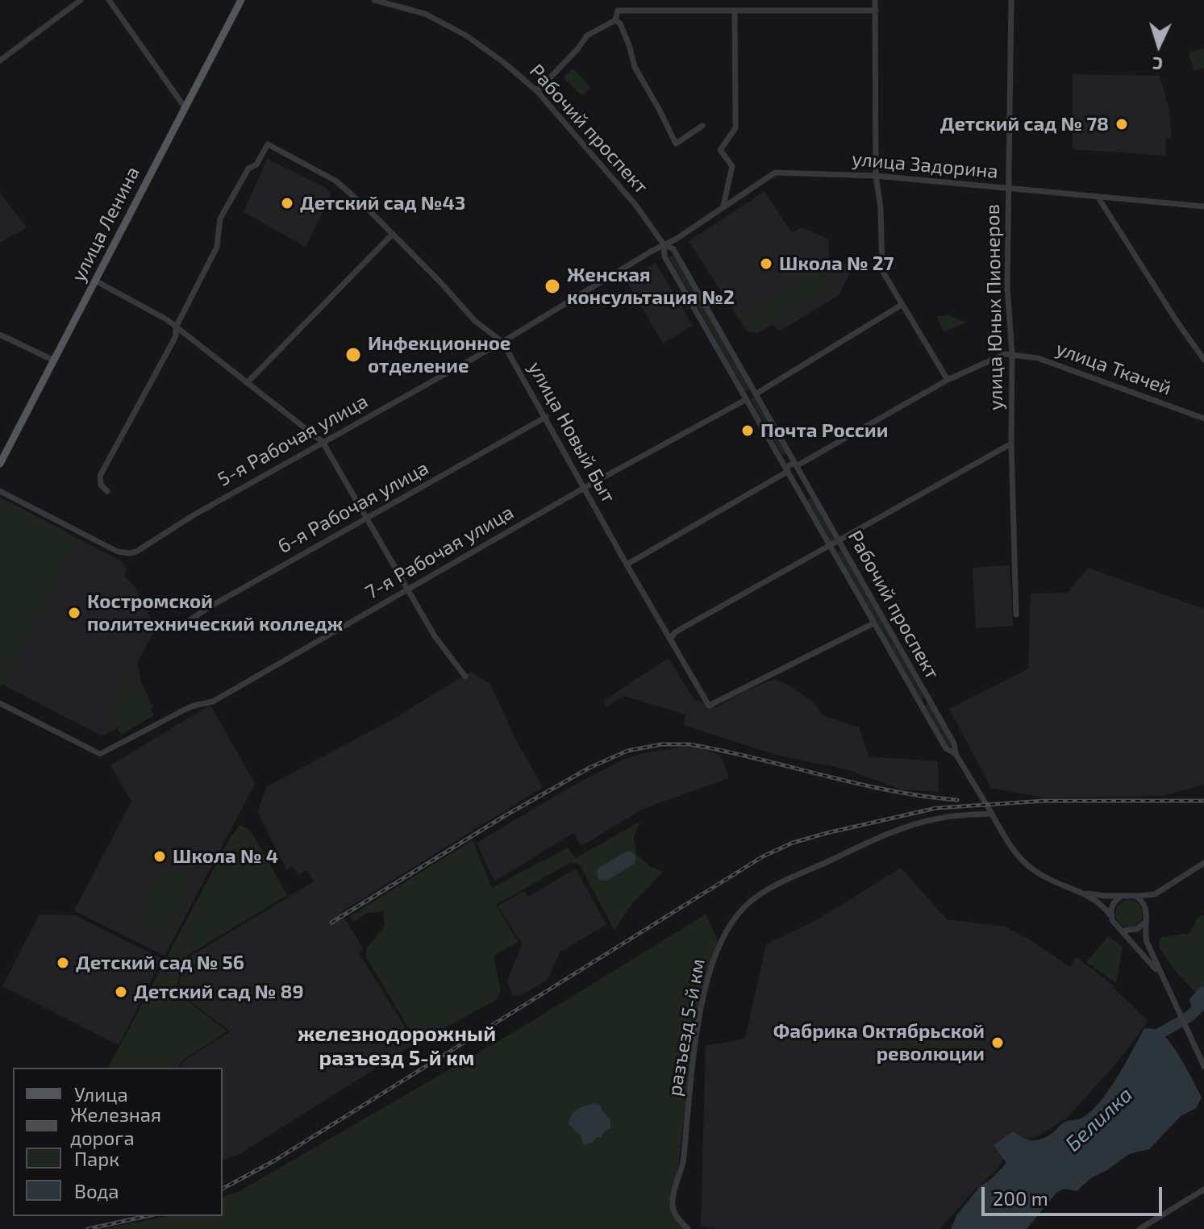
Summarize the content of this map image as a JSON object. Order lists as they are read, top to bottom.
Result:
{
  "streets": {
    "main road": ["улица Ленина"],
    "street": [
      "Рабочий проспект",
      "улица Задорина",
      "улица Юных Пионеров",
      "улица Ткачей",
      "улица Новый Быт",
      "5-я Рабочая улица",
      "6-я Рабочая улица",
      "7-я Рабочая улица",
      "разъезд 5-й км"
    ]
  },
  "crossings": [
    ["Рабочий проспект", "улица Задорина"],
    ["Рабочий проспект", "улица Новый Быт"],
    ["Рабочий проспект", "5-я Рабочая улица"],
    ["Рабочий проспект", "7-я Рабочая улица"],
    ["Рабочий проспект", "разъезд 5-й км"],
    ["улица Задорина", "улица Юных Пионеров"],
    ["улица Задорина", "5-я Рабочая улица"],
    ["улица Юных Пионеров", "улица Ткачей"],
    ["улица Новый Быт", "5-я Рабочая улица"],
    ["улица Новый Быт", "6-я Рабочая улица"],
    ["улица Новый Быт", "7-я Рабочая улица"]
  ],
  "districts": ["железнодорожный разъезд 5-й км"],
  "water": ["Белилка"],
  "places": [
    "Детский сад № 78",
    "Детский сад №43",
    "Школа № 27",
    "Женская консультация №2",
    "Инфекционное отделение",
    "Почта России",
    "Костромской политехнический колледж",
    "Школа № 4",
    "Детский сад № 56",
    "Детский сад № 89",
    "Фабрика Октябрьской революции"
  ],
  "legend": [
    "Улица",
    "Железная дорога",
    "Парк",
    "Вода"
  ],
  "scale_bar": "200 m",
  "north": "bottom"
}
